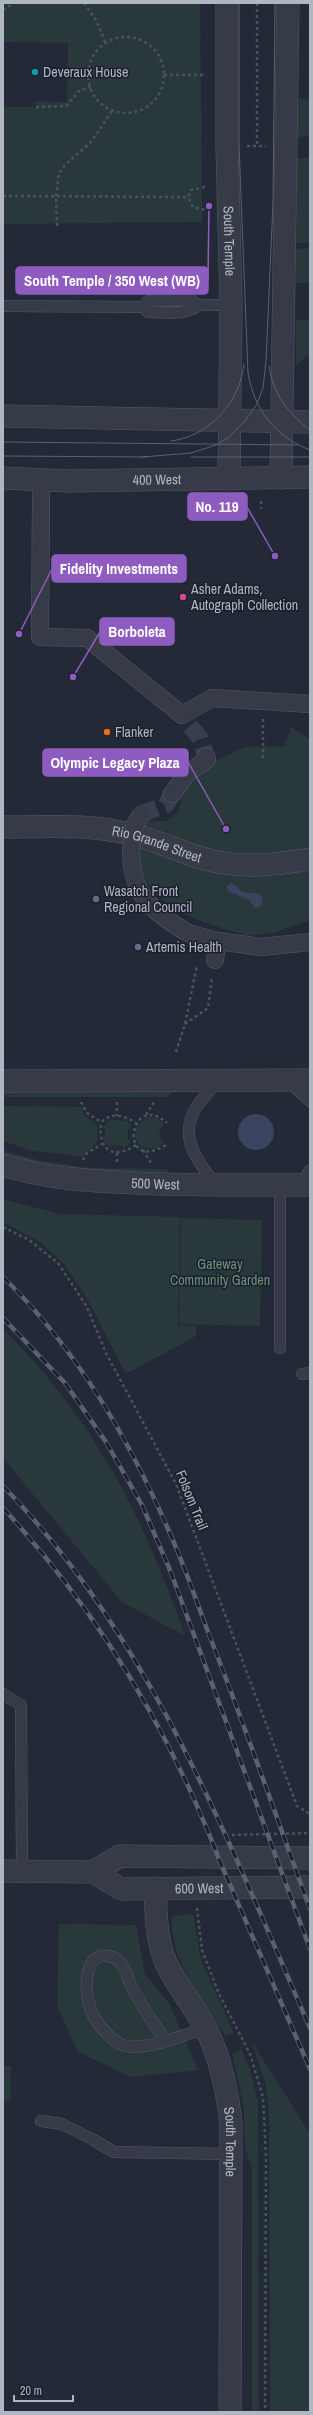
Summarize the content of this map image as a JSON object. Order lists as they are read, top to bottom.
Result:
{
  "streets": {
    "street": [
      "South Temple",
      "400 West",
      "Rio Grande Street",
      "500 West",
      "600 West"
    ],
    "path": ["Folsom Trail"]
  },
  "crossings": [
    ["South Temple", "400 West"],
    ["South Temple", "600 West"]
  ],
  "parks": ["Gateway Community Garden"],
  "places": [
    "Deveraux House",
    "South Temple / 350 West (WB)",
    "No. 119",
    "Asher Adams, Autograph Collection",
    "Fidelity Investments",
    "Borboleta",
    "Flanker",
    "Olympic Legacy Plaza",
    "Wasatch Front Regional Council",
    "Artemis Health"
  ],
  "scale_bar": "20 m"
}
